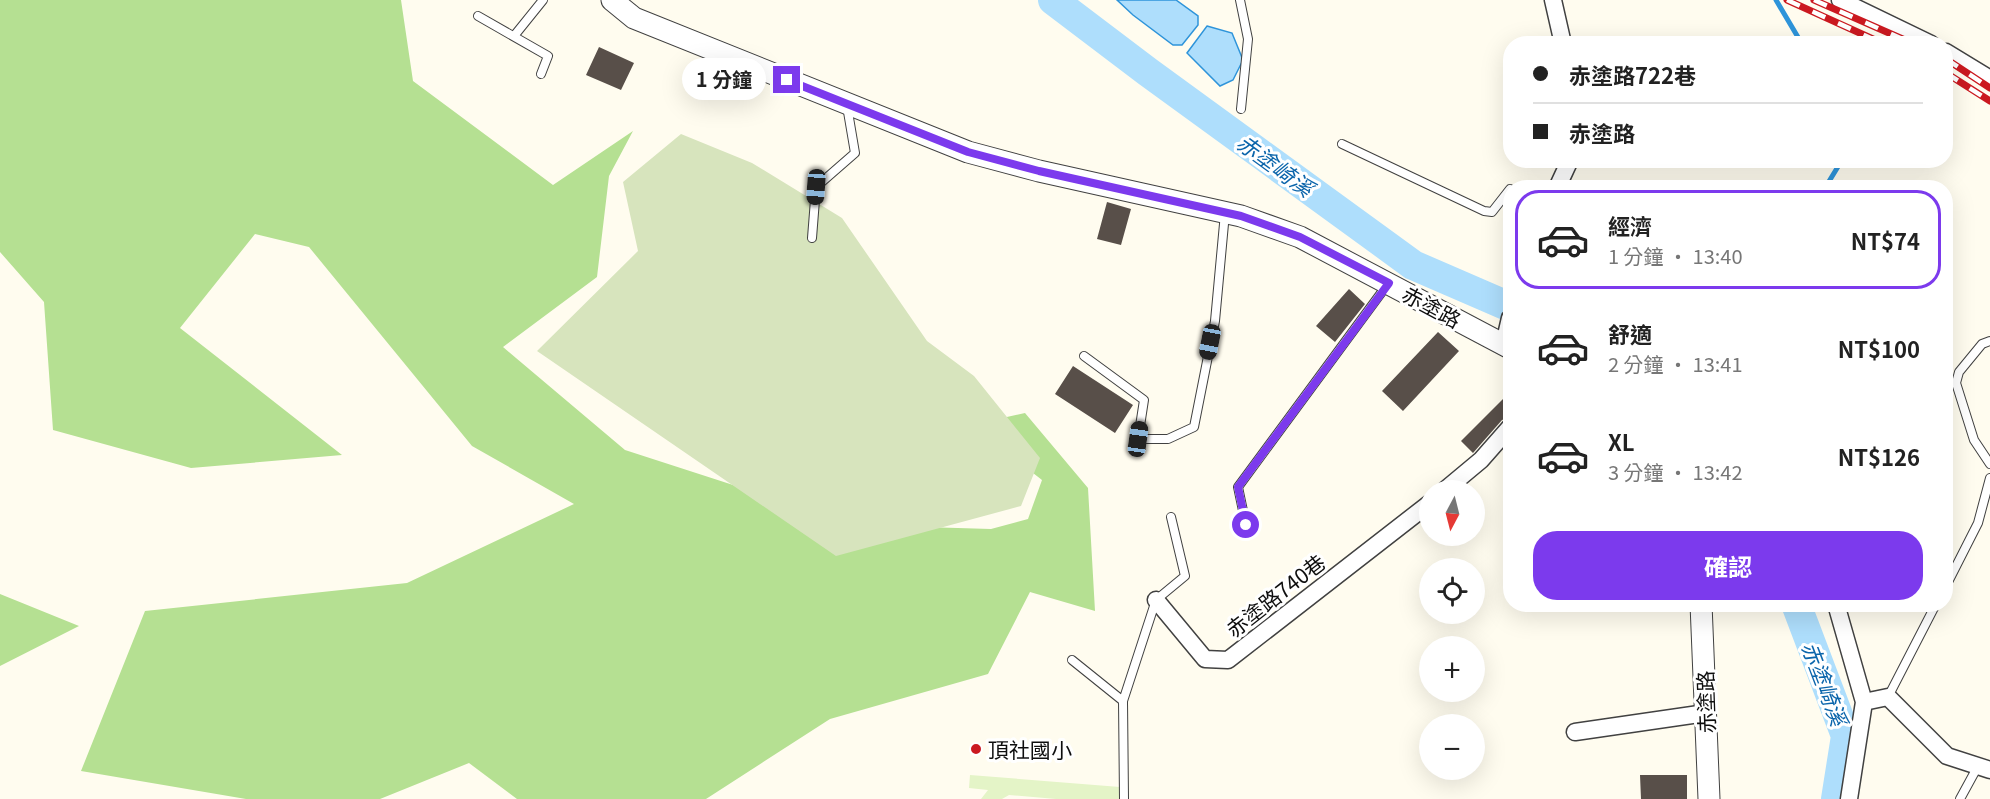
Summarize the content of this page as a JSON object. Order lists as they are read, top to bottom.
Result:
{
  "streets": {
    "street": ["赤塗路", "赤塗路740巷"]
  },
  "water": ["赤塗崎溪"],
  "places": ["頂社國小"],
  "north": "bottom",
  "page": {
    "banner": ["赤塗路722巷", "赤塗路"],
    "bubble": "1 分鐘",
    "list": [
      {
        "name": "經濟",
        "note": "1 分鐘 · 13:40",
        "value": "NT$74"
      },
      {
        "name": "舒適",
        "note": "2 分鐘 · 13:41",
        "value": "NT$100"
      },
      {
        "name": "XL",
        "note": "3 分鐘 · 13:42",
        "value": "NT$126"
      }
    ],
    "map_buttons": ["+", "−"],
    "buttons": "確認"
  }
}
